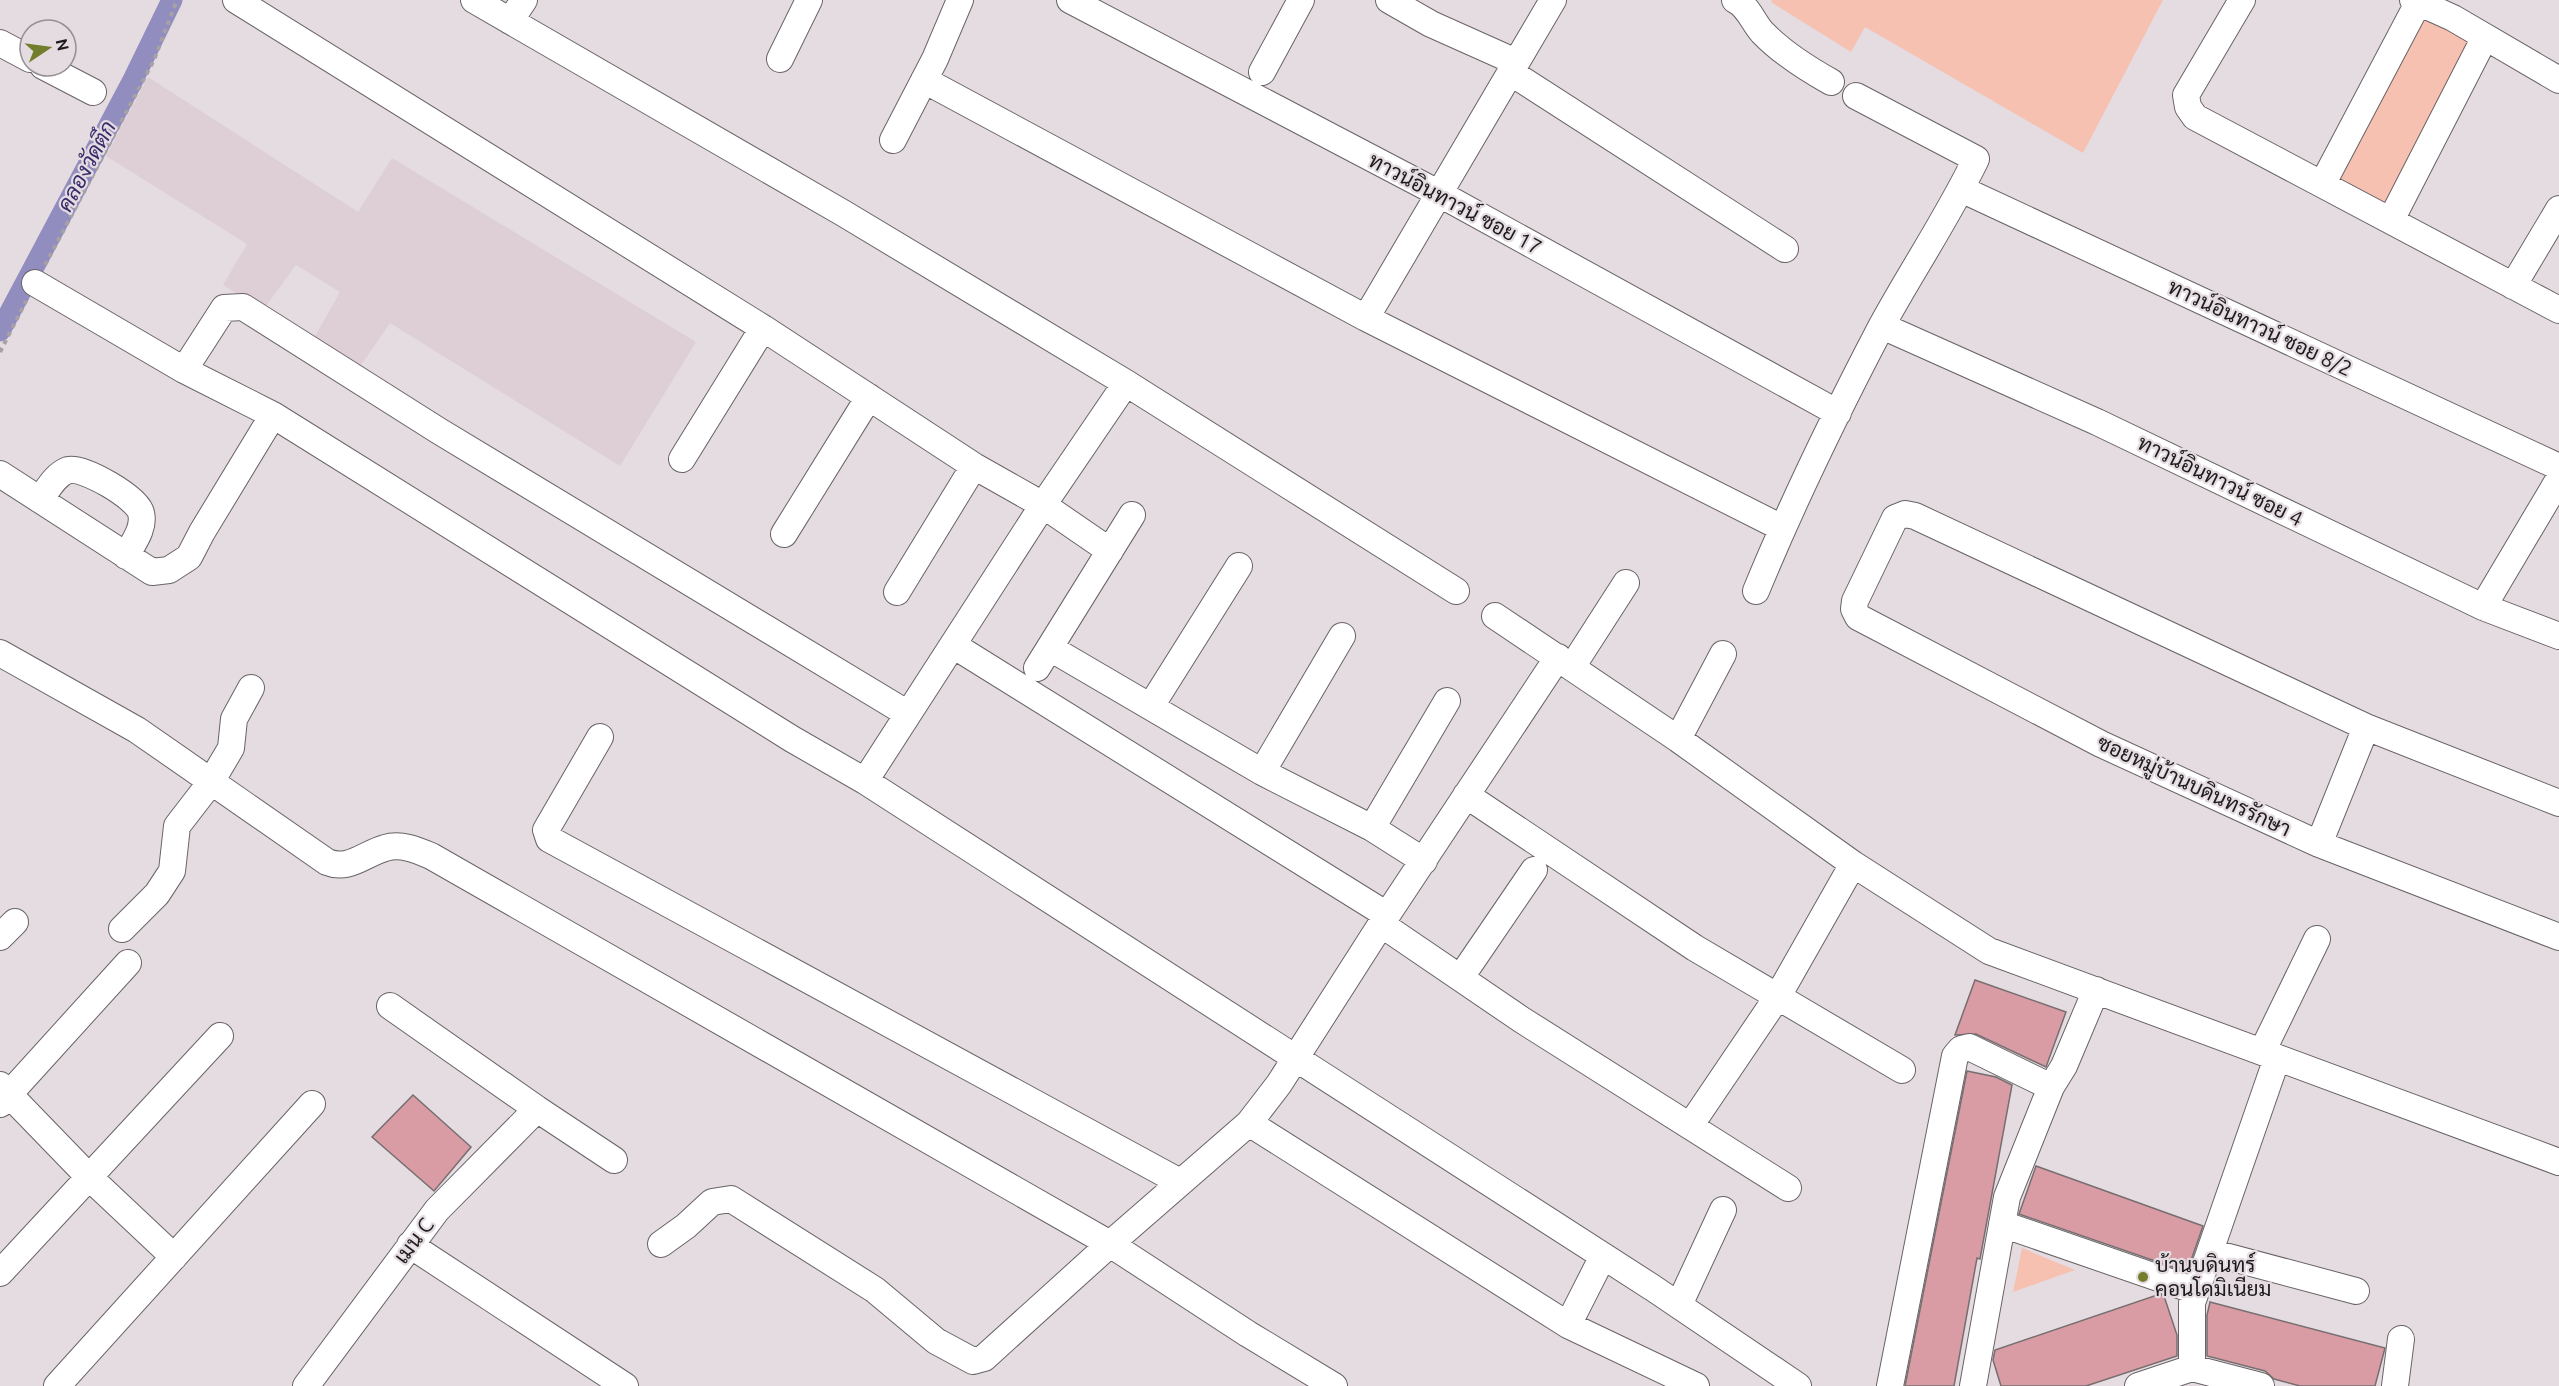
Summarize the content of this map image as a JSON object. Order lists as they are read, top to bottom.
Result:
{
  "streets": {
    "street": [
      "ทาวน์อินทาวน์ ซอย 17",
      "ทาวน์อินทาวน์ ซอย 8/2",
      "ทาวน์อินทาวน์ ซอย 4",
      "ซอยหมู่บ้านบดินทรรักษา",
      "เมน C"
    ]
  },
  "water": ["คลองวัดตึก"],
  "places": ["บ้านบดินทร์ คอนโดมิเนียม"],
  "north": "right"
}
